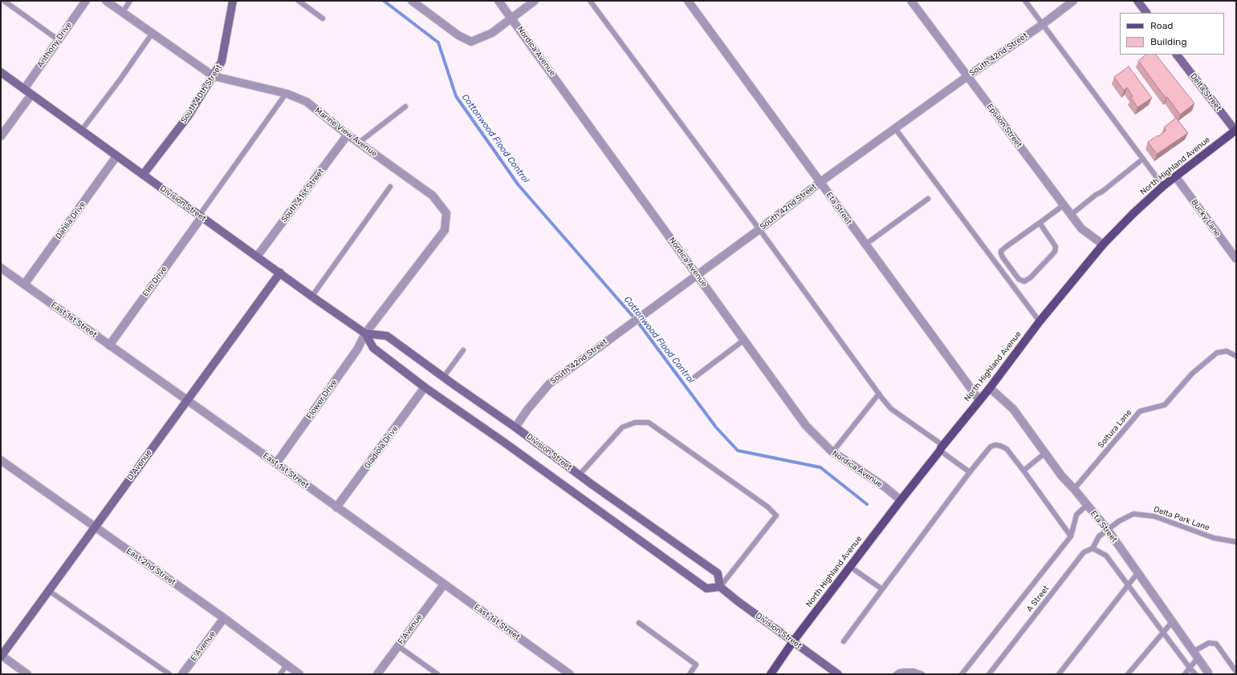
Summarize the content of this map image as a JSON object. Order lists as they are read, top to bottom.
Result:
{
  "streets": {
    "main road": [
      "Delta Street",
      "South 40th Street",
      "North Highland Avenue",
      "Division Street",
      "D Avenue"
    ],
    "street": [
      "Anthony Drive",
      "Nordica Avenue",
      "South 42nd Street",
      "Epsilon Street",
      "Marine View Avenue",
      "South 41st Street",
      "Eta Street",
      "Bucky Lane",
      "Dahlia Drive",
      "Elm Drive",
      "East 1st Street",
      "Flower Drive",
      "Gladiola Drive",
      "East 2nd Street",
      "F Avenue",
      "E Avenue"
    ],
    "lane": ["Soltura Lane", "Delta Park Lane", "A Street"]
  },
  "crossings": [
    ["Anthony Drive", "Division Street"],
    ["Nordica Avenue", "South 42nd Street"],
    ["Nordica Avenue", "North Highland Avenue"],
    ["South 42nd Street", "Epsilon Street"],
    ["South 42nd Street", "Division Street"],
    ["South 42nd Street", "Eta Street"],
    ["Delta Street", "North Highland Avenue"],
    ["South 40th Street", "Marine View Avenue"],
    ["South 40th Street", "Division Street"],
    ["Epsilon Street", "North Highland Avenue"],
    ["Marine View Avenue", "South 41st Street"],
    ["Marine View Avenue", "Division Street"],
    ["Marine View Avenue", "Flower Drive"],
    ["North Highland Avenue", "Division Street"],
    ["North Highland Avenue", "Eta Street"],
    ["North Highland Avenue", "Bucky Lane"],
    ["South 41st Street", "Division Street"],
    ["Division Street", "Dahlia Drive"],
    ["Division Street", "Elm Drive"],
    ["Division Street", "Flower Drive"],
    ["Division Street", "Gladiola Drive"],
    ["Division Street", "D Avenue"],
    ["Eta Street", "Soltura Lane"],
    ["Eta Street", "Delta Park Lane"],
    ["Dahlia Drive", "East 1st Street"],
    ["Elm Drive", "East 1st Street"],
    ["East 1st Street", "Flower Drive"],
    ["East 1st Street", "Gladiola Drive"],
    ["East 1st Street", "D Avenue"],
    ["East 1st Street", "F Avenue"],
    ["D Avenue", "East 2nd Street"],
    ["Delta Park Lane", "A Street"],
    ["East 2nd Street", "E Avenue"]
  ],
  "water": ["Cottonwood Flood Control"],
  "legend": ["Road", "Building"]
}
